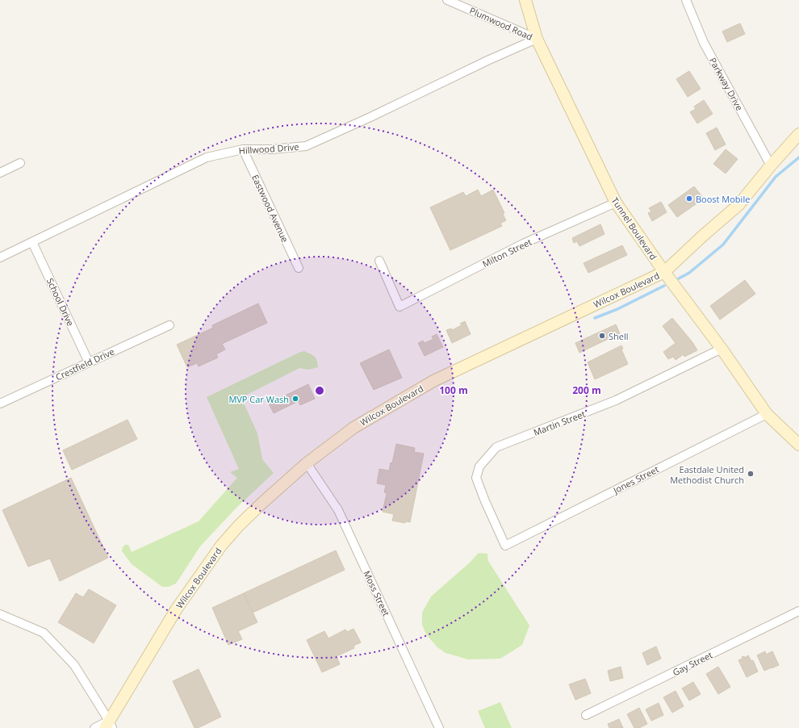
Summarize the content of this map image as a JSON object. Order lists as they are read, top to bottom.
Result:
{
  "streets": {
    "main road": ["Tunnel Boulevard", "Wilcox Boulevard"],
    "street": [
      "Plumwood Road",
      "Parkway Drive",
      "Hillwood Drive",
      "Eastwood Avenue",
      "Milton Street",
      "School Drive",
      "Crestfield Drive",
      "Martin Street",
      "Jones Street",
      "Moss Street",
      "Gay Street"
    ]
  },
  "crossings": [
    ["Plumwood Road", "Hillwood Drive"],
    ["Plumwood Road", "Tunnel Boulevard"],
    ["Parkway Drive", "Wilcox Boulevard"],
    ["Hillwood Drive", "Eastwood Avenue"],
    ["Hillwood Drive", "Tunnel Boulevard"],
    ["Hillwood Drive", "School Drive"],
    ["Tunnel Boulevard", "Milton Street"],
    ["Tunnel Boulevard", "Wilcox Boulevard"],
    ["Tunnel Boulevard", "Martin Street"],
    ["Tunnel Boulevard", "Jones Street"],
    ["Wilcox Boulevard", "Moss Street"],
    ["School Drive", "Crestfield Drive"],
    ["Martin Street", "Jones Street"]
  ],
  "places": [
    "Boost Mobile",
    "Shell",
    "MVP Car Wash",
    "Eastdale United Methodist Church"
  ],
  "rings": ["100 m", "200 m"]
}
